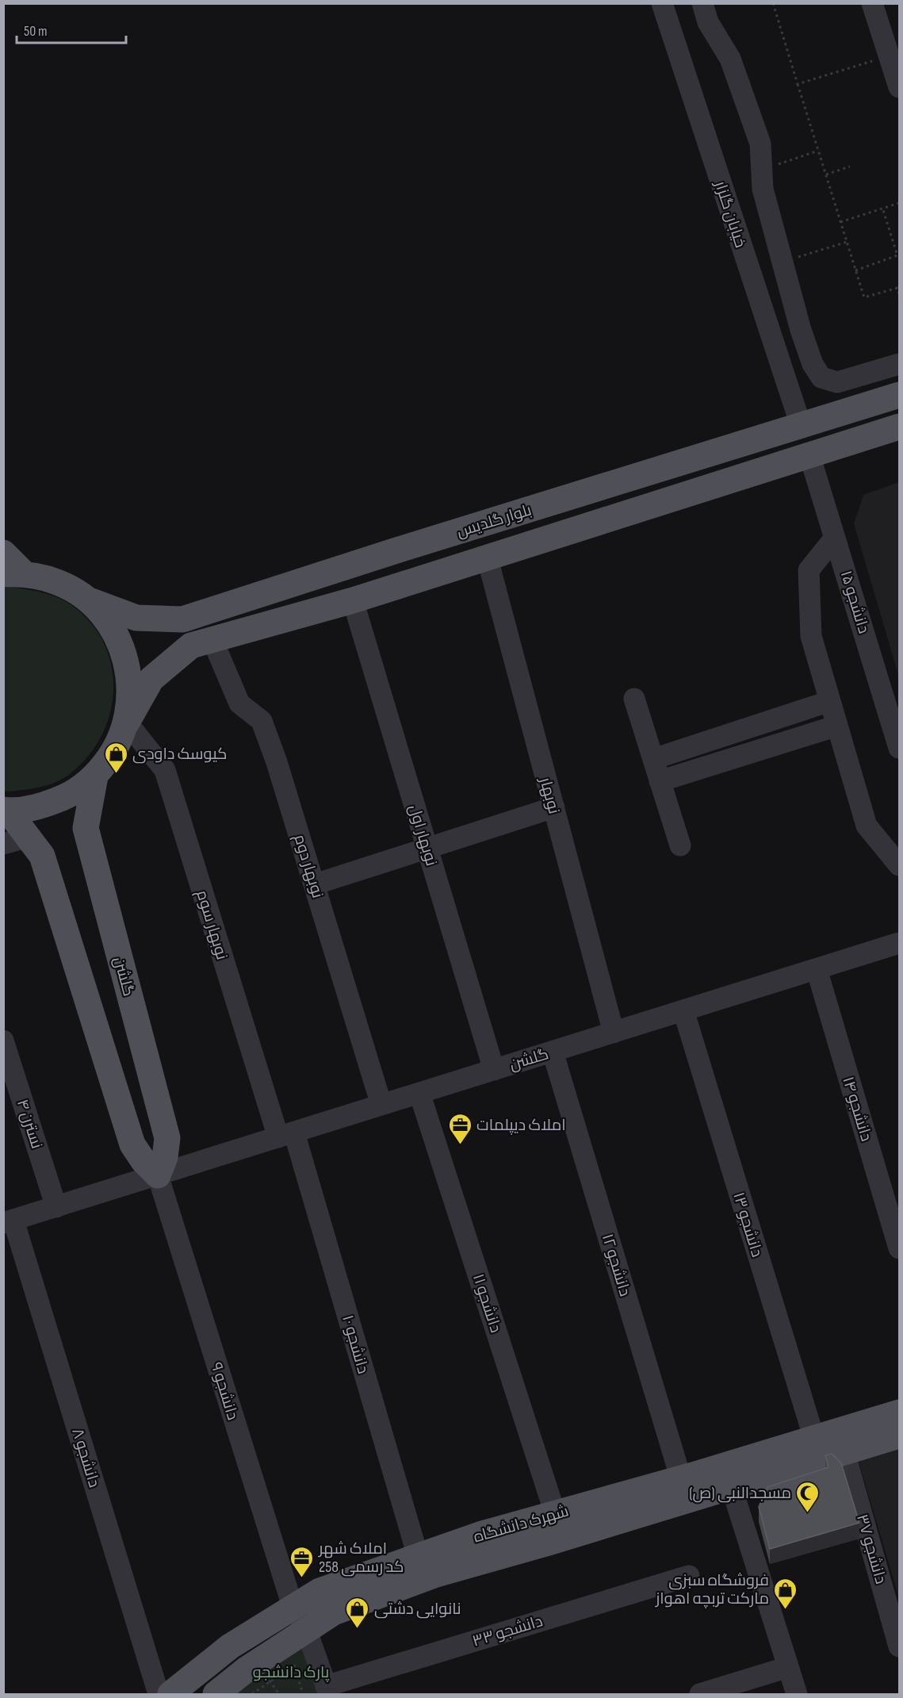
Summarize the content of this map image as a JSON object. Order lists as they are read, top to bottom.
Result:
{
  "streets": {
    "main road": ["بلوار گلدیس", "گلشن", "شهرک دانشگاه"],
    "street": [
      "خیابان گلزار",
      "دانشجو ۱۵",
      "نوبهار",
      "نوبهار اول",
      "نوبهار دوم",
      "نوبهار سوم",
      "دانشجو ۱۴",
      "نسترن ۴",
      "دانشجو ۱۳",
      "دانشجو ۱۲",
      "دانشجو ۱۱",
      "دانشجو ۱۰",
      "دانشجو ۹",
      "دانشجو ۸",
      "دانشجو ۳۷",
      "دانشجو ۳۳"
    ]
  },
  "crossings": [
    ["خیابان گلزار", "بلوار گلدیس"],
    ["نوبهار", "گلشن"],
    ["نوبهار اول", "گلشن"],
    ["نوبهار دوم", "گلشن"],
    ["نوبهار سوم", "گلشن"],
    ["نوبهار سوم", "دانشجو ۱۰"],
    ["گلشن", "دانشجو ۱۴"],
    ["گلشن", "نسترن ۴"],
    ["گلشن", "دانشجو ۱۳"],
    ["گلشن", "دانشجو ۱۲"],
    ["گلشن", "دانشجو ۱۱"],
    ["گلشن", "دانشجو ۱۰"],
    ["گلشن", "دانشجو ۹"],
    ["گلشن", "دانشجو ۸"],
    ["دانشجو ۱۳", "شهرک دانشگاه"],
    ["دانشجو ۱۲", "شهرک دانشگاه"],
    ["دانشجو ۱۱", "شهرک دانشگاه"],
    ["دانشجو ۱۰", "شهرک دانشگاه"],
    ["دانشجو ۹", "شهرک دانشگاه"],
    ["دانشجو ۹", "دانشجو ۳۳"],
    ["شهرک دانشگاه", "دانشجو ۳۷"]
  ],
  "parks": ["پارک دانشجو"],
  "places": {
    "shop": ["کیوسک داودی", "فروشگاه سبزی مارکت تربچه اهواز", "نانوایی دشتی"],
    "office": ["املاک دیپلمات", "املاک شهر کد رسمی 258"],
    "mosque": ["مسجدالنبی (ص)"]
  },
  "scale_bar": "50 m"
}
